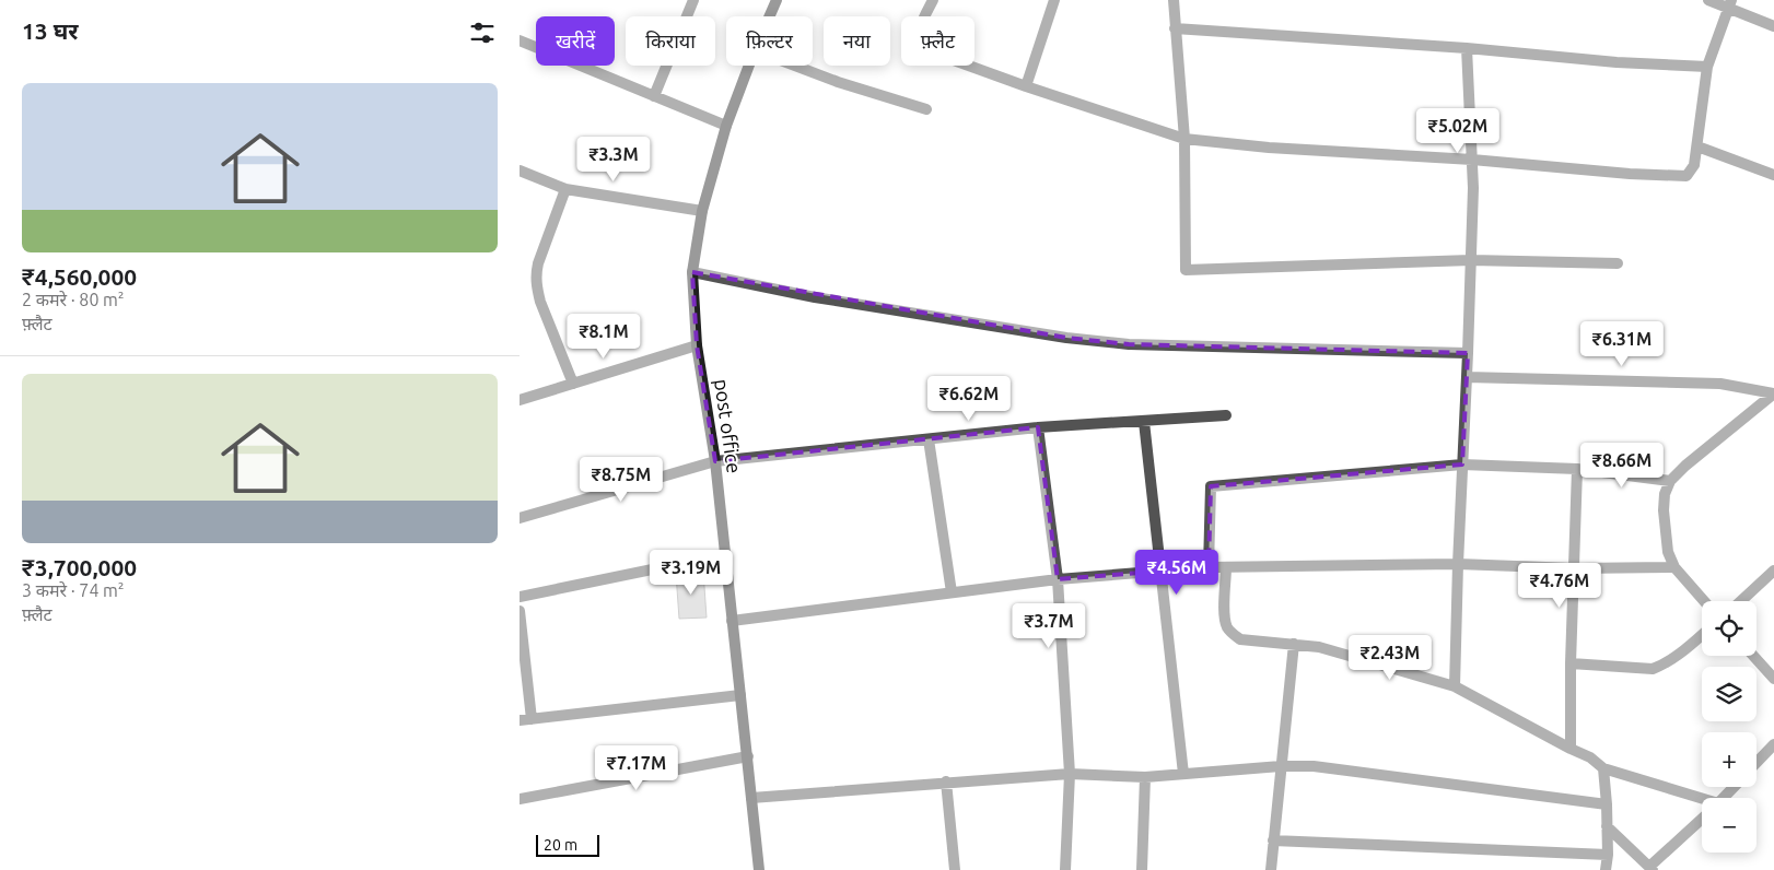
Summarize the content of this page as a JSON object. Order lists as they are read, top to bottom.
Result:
{
  "streets": {
    "street": ["post office"]
  },
  "scale_bar": "20 m",
  "page": {
    "heading": "13 घर",
    "chip": [
      "खरीदें",
      "किराया",
      "फ़िल्टर",
      "नया",
      "फ़्लैट"
    ],
    "list": [
      {
        "name": "₹4,560,000",
        "note": "2 कमरे · 80 m² · फ़्लैट"
      },
      {
        "name": "₹3,700,000",
        "note": "3 कमरे · 74 m² · फ़्लैट"
      }
    ],
    "price": [
      "₹5.02M",
      "₹3.3M",
      "₹8.1M",
      "₹6.31M",
      "₹6.62M",
      "₹8.66M",
      "₹8.75M",
      "₹3.19M",
      "₹4.56M",
      "₹4.76M",
      "₹3.7M",
      "₹2.43M",
      "₹7.17M"
    ],
    "map_buttons": ["+", "−"],
    "scale": "20 m"
  }
}
